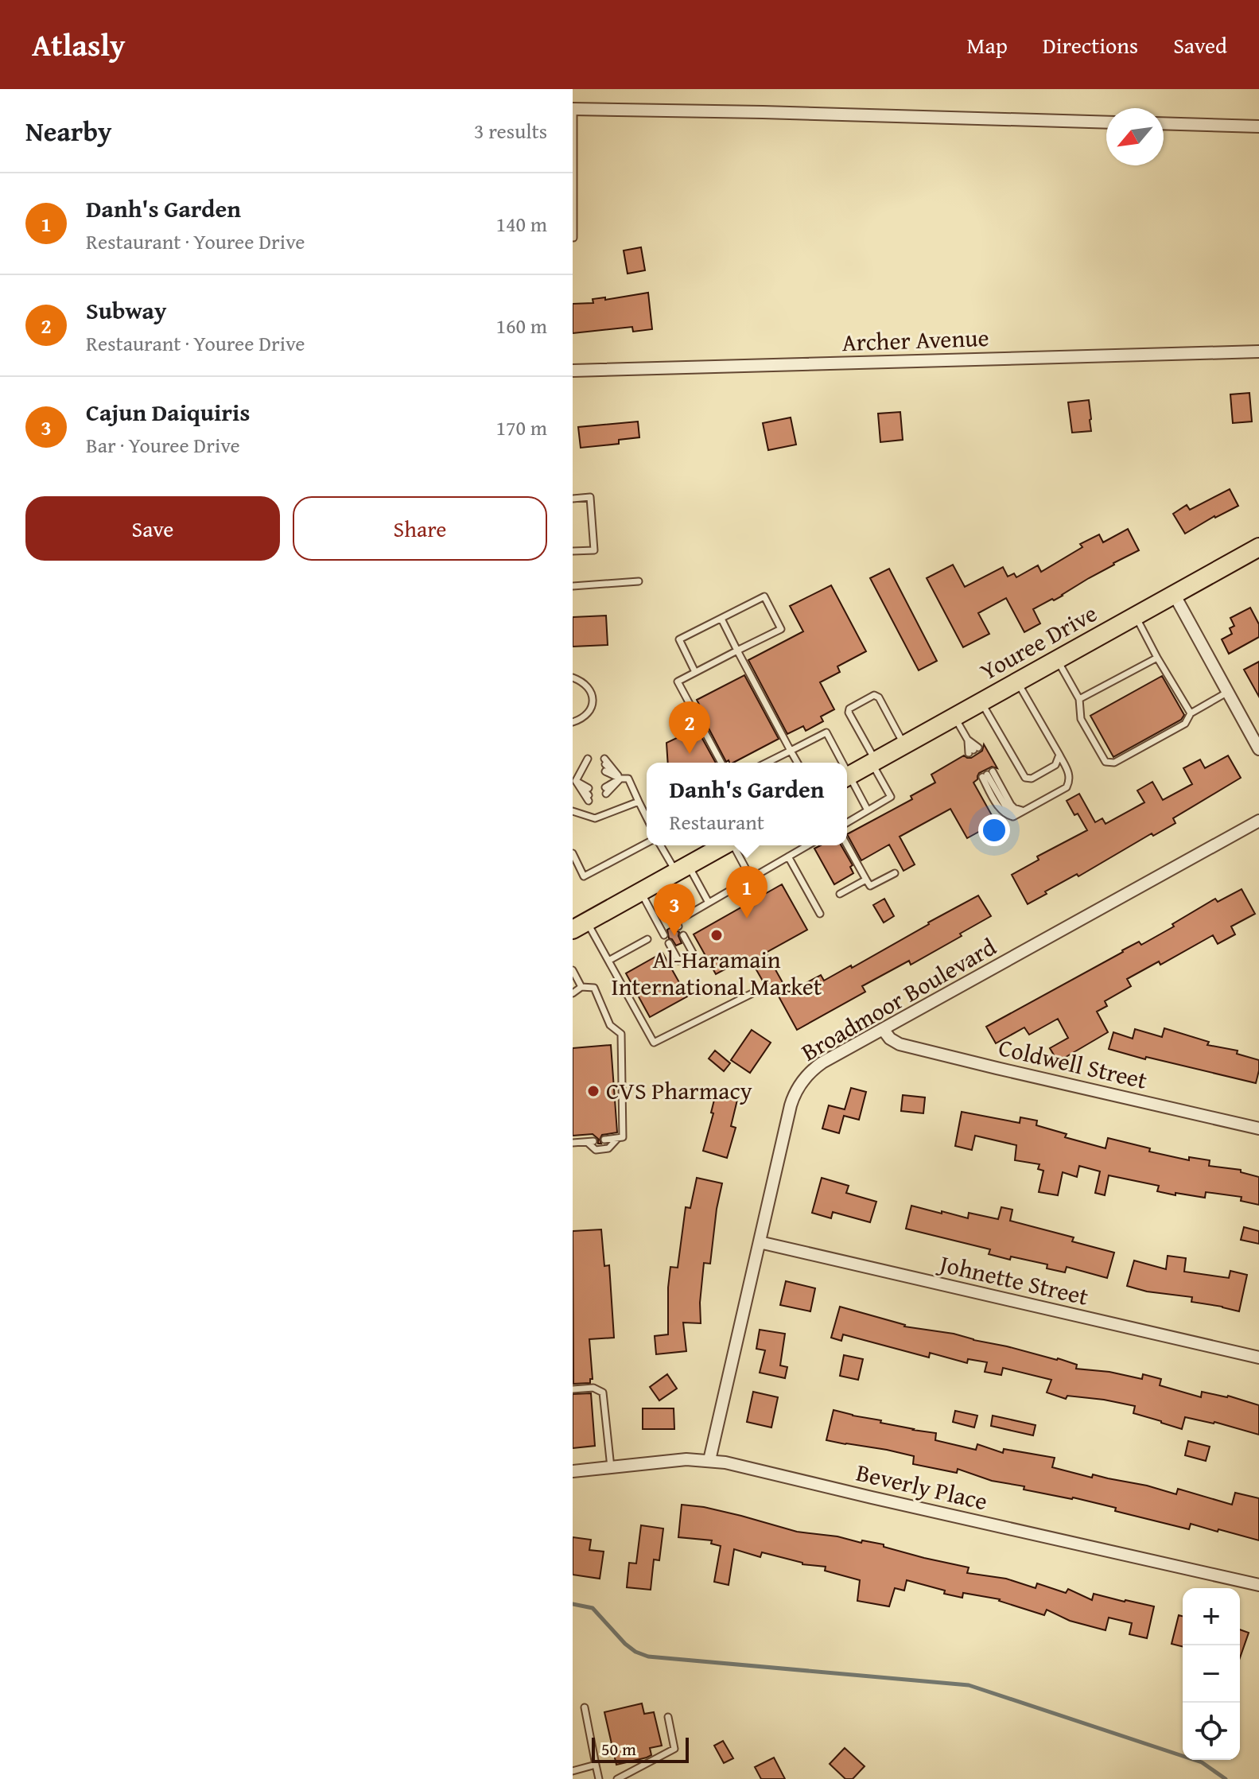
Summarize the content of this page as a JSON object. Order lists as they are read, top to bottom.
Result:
{
  "streets": {
    "main road": ["Youree Drive"],
    "street": [
      "Archer Avenue",
      "Broadmoor Boulevard",
      "Coldwell Street",
      "Johnette Street",
      "Beverly Place"
    ]
  },
  "crossings": [
    ["Broadmoor Boulevard", "Coldwell Street"],
    ["Broadmoor Boulevard", "Johnette Street"],
    ["Broadmoor Boulevard", "Beverly Place"]
  ],
  "places": ["Al-Haramain International Market", "CVS Pharmacy"],
  "scale_bar": "50 m",
  "north": "bottom left",
  "page": {
    "header": "Atlasly",
    "nav": ["Map", "Directions", "Saved"],
    "heading": ["Nearby", "3 results"],
    "list": [
      {
        "mark": "1",
        "name": "Danh's Garden",
        "note": "Restaurant · Youree Drive",
        "value": "140 m"
      },
      {
        "mark": "2",
        "name": "Subway",
        "note": "Restaurant · Youree Drive",
        "value": "160 m"
      },
      {
        "mark": "3",
        "name": "Cajun Daiquiris",
        "note": "Bar · Youree Drive",
        "value": "170 m"
      }
    ],
    "buttons": ["Save", "Share"],
    "pins": ["2", "1", "3"],
    "popup": ["Danh's Garden", "Restaurant"],
    "map_buttons": ["+", "−"],
    "scale": "50 m"
  }
}
